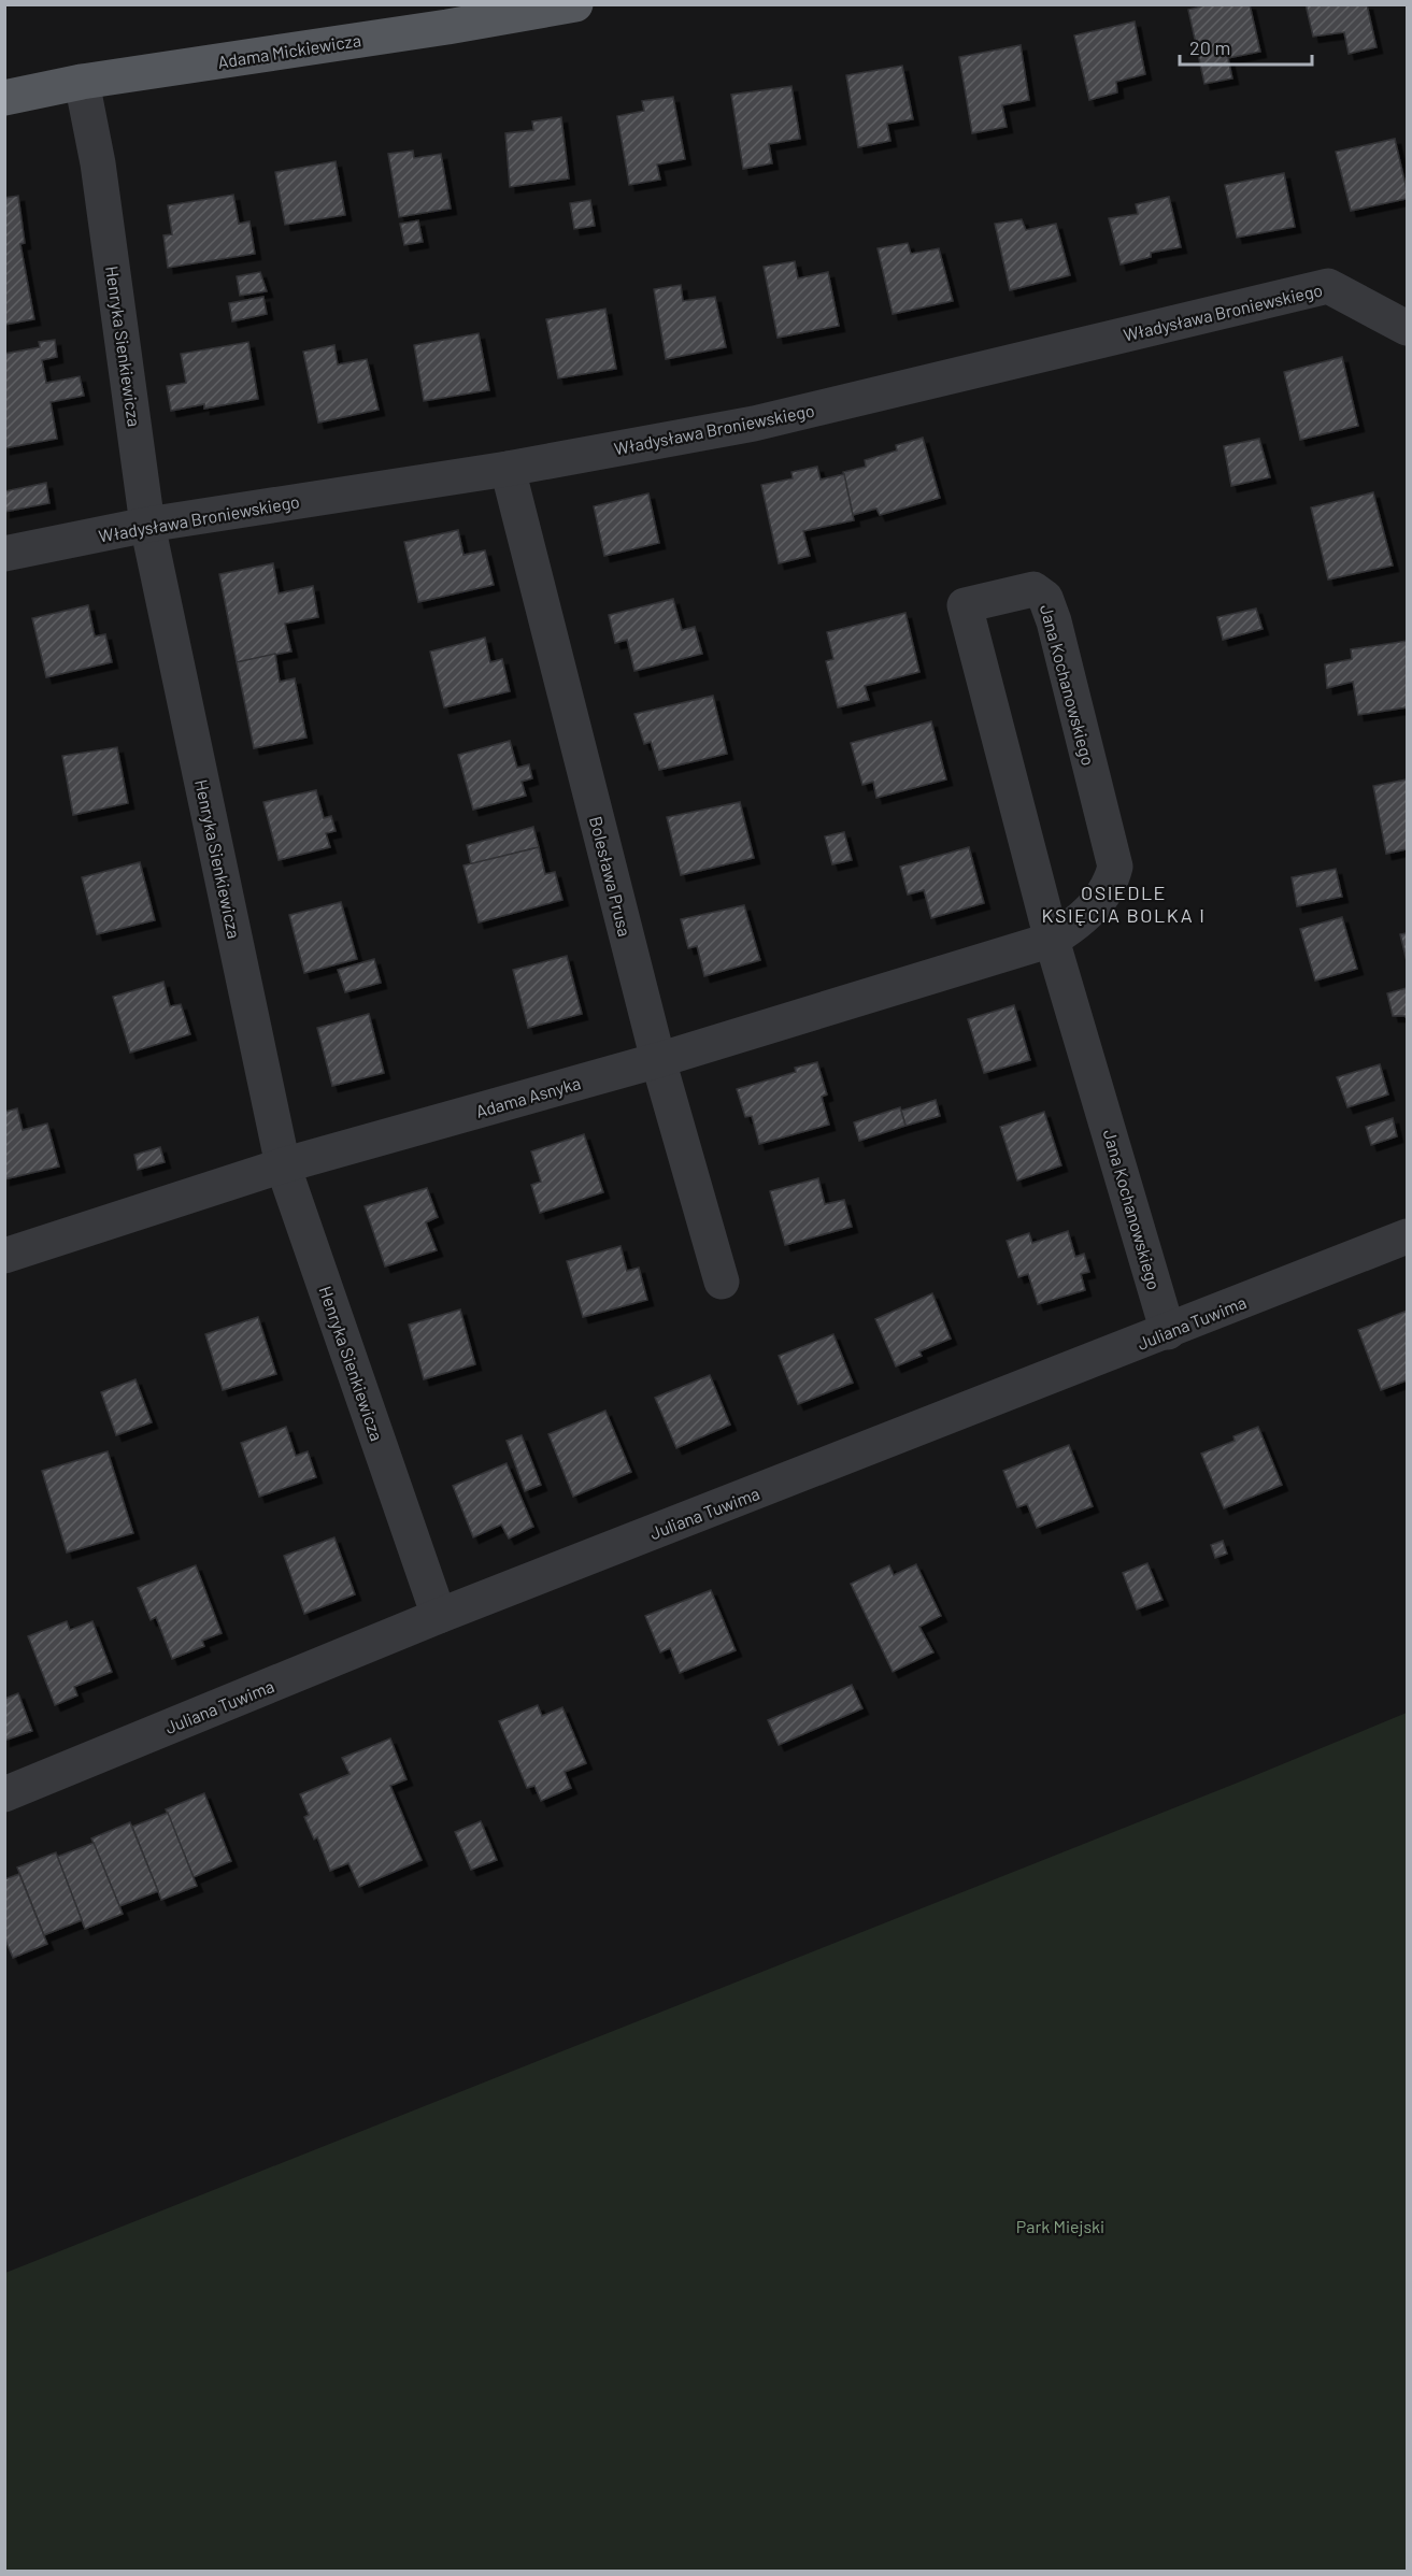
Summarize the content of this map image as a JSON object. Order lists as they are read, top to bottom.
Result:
{
  "streets": {
    "main road": ["Adama Mickiewicza"],
    "street": [
      "Władysława Broniewskiego",
      "Henryka Sienkiewicza",
      "Jana Kochanowskiego",
      "Bolesława Prusa",
      "Adama Asnyka",
      "Juliana Tuwima"
    ]
  },
  "crossings": [
    ["Adama Mickiewicza", "Henryka Sienkiewicza"],
    ["Władysława Broniewskiego", "Henryka Sienkiewicza"],
    ["Władysława Broniewskiego", "Bolesława Prusa"],
    ["Henryka Sienkiewicza", "Adama Asnyka"],
    ["Henryka Sienkiewicza", "Juliana Tuwima"],
    ["Jana Kochanowskiego", "Adama Asnyka"],
    ["Jana Kochanowskiego", "Juliana Tuwima"],
    ["Bolesława Prusa", "Adama Asnyka"]
  ],
  "districts": ["OSIEDLE KSIĘCIA BOLKA I"],
  "parks": ["Park Miejski"],
  "scale_bar": "20 m"
}
